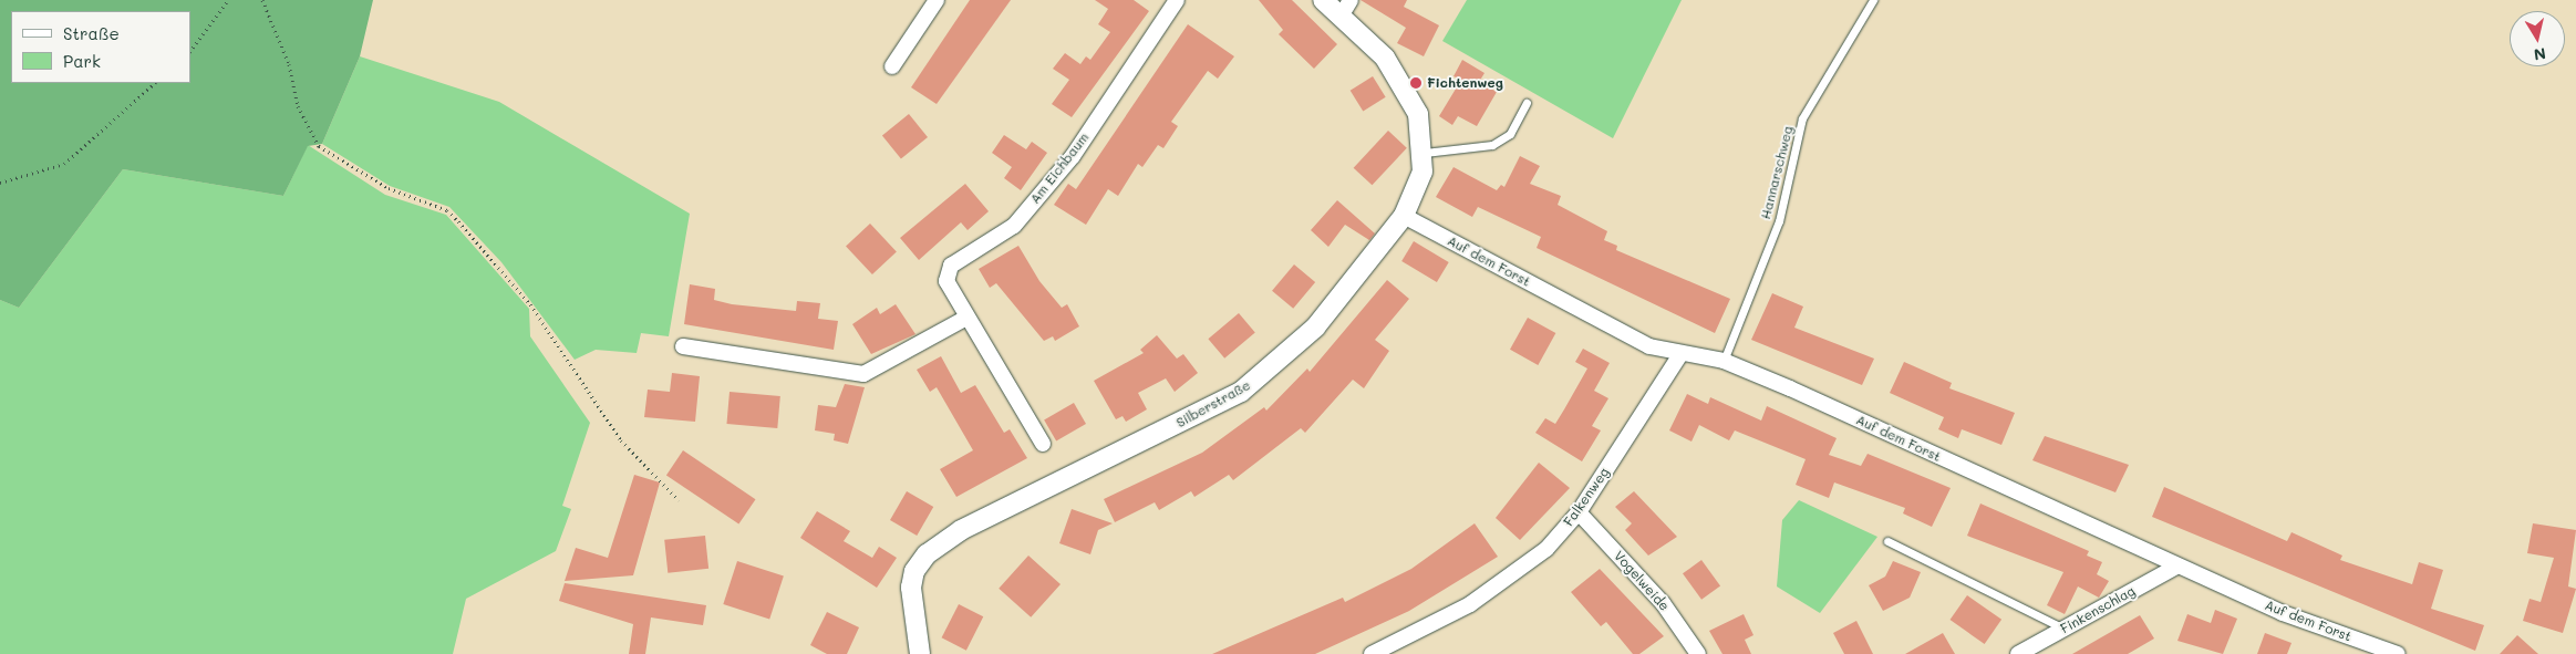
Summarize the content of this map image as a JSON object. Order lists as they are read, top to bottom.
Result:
{
  "streets": {
    "street": [
      "Am Eichbaum",
      "Auf dem Forst",
      "Silberstraße",
      "Falkenweg",
      "Vogelweide",
      "Finkenschlag"
    ],
    "lane": ["Hannarschweg"]
  },
  "crossings": [
    ["Hannarschweg", "Auf dem Forst"],
    ["Auf dem Forst", "Silberstraße"],
    ["Auf dem Forst", "Falkenweg"],
    ["Auf dem Forst", "Finkenschlag"],
    ["Falkenweg", "Vogelweide"]
  ],
  "places": ["Fichtenweg"],
  "legend": ["Straße", "Park"],
  "north": "bottom"
}
